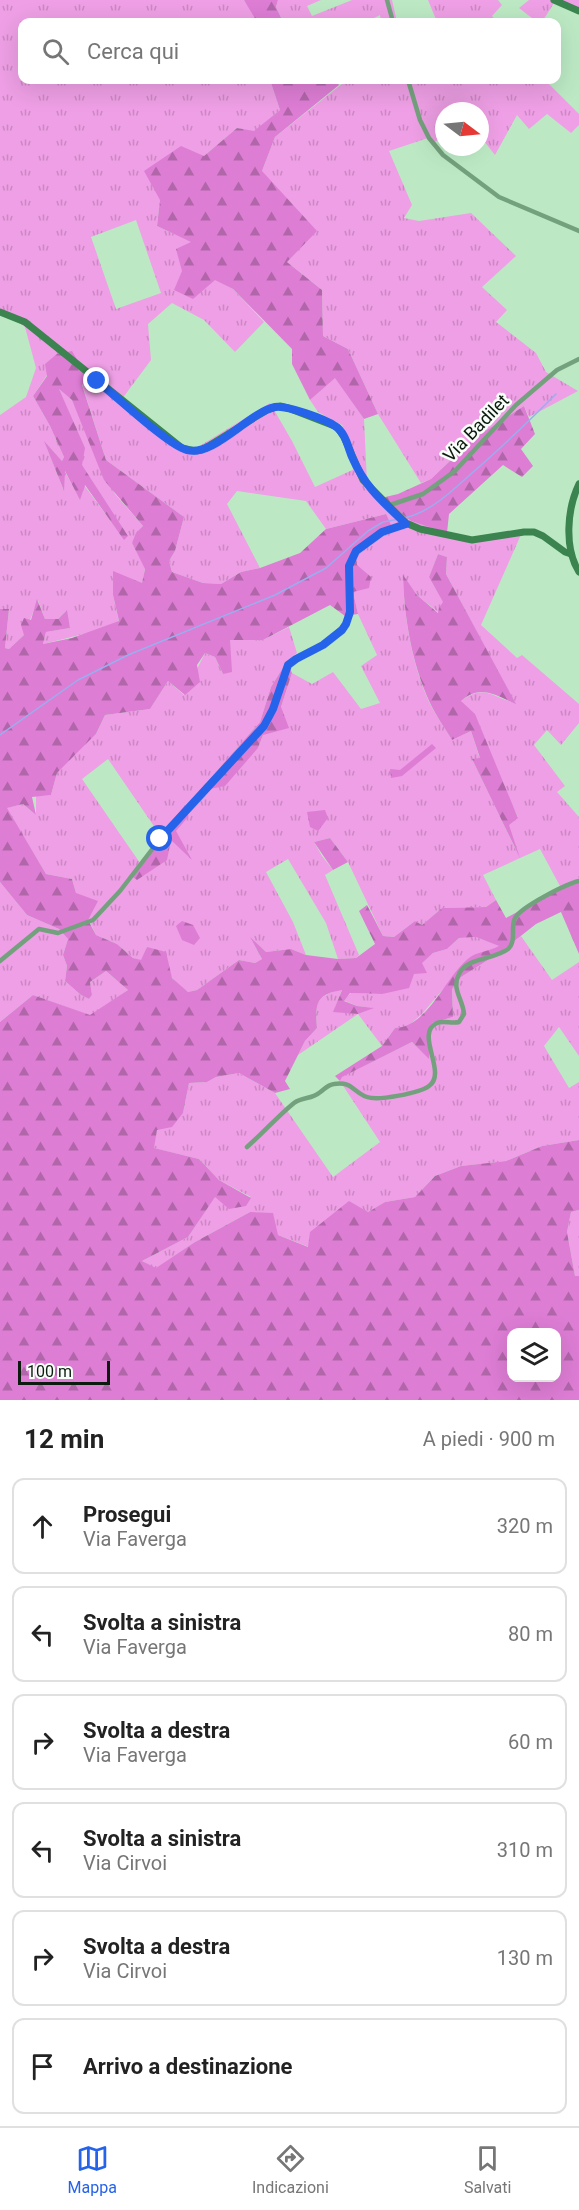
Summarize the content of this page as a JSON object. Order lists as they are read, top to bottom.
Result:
{
  "streets": {
    "street": ["Via Badilet"]
  },
  "scale_bar": "100 m",
  "north": "right",
  "page": {
    "search": "Cerca qui",
    "scale": "100 m",
    "heading": ["12 min", "A piedi · 900 m"],
    "list": [
      ["Prosegui", "Via Faverga", "320 m"],
      ["Svolta a sinistra", "Via Faverga", "80 m"],
      ["Svolta a destra", "Via Faverga", "60 m"],
      ["Svolta a sinistra", "Via Cirvoi", "310 m"],
      ["Svolta a destra", "Via Cirvoi", "130 m"],
      "Arrivo a destinazione"
    ],
    "nav": ["Mappa", "Indicazioni", "Salvati"]
  }
}
